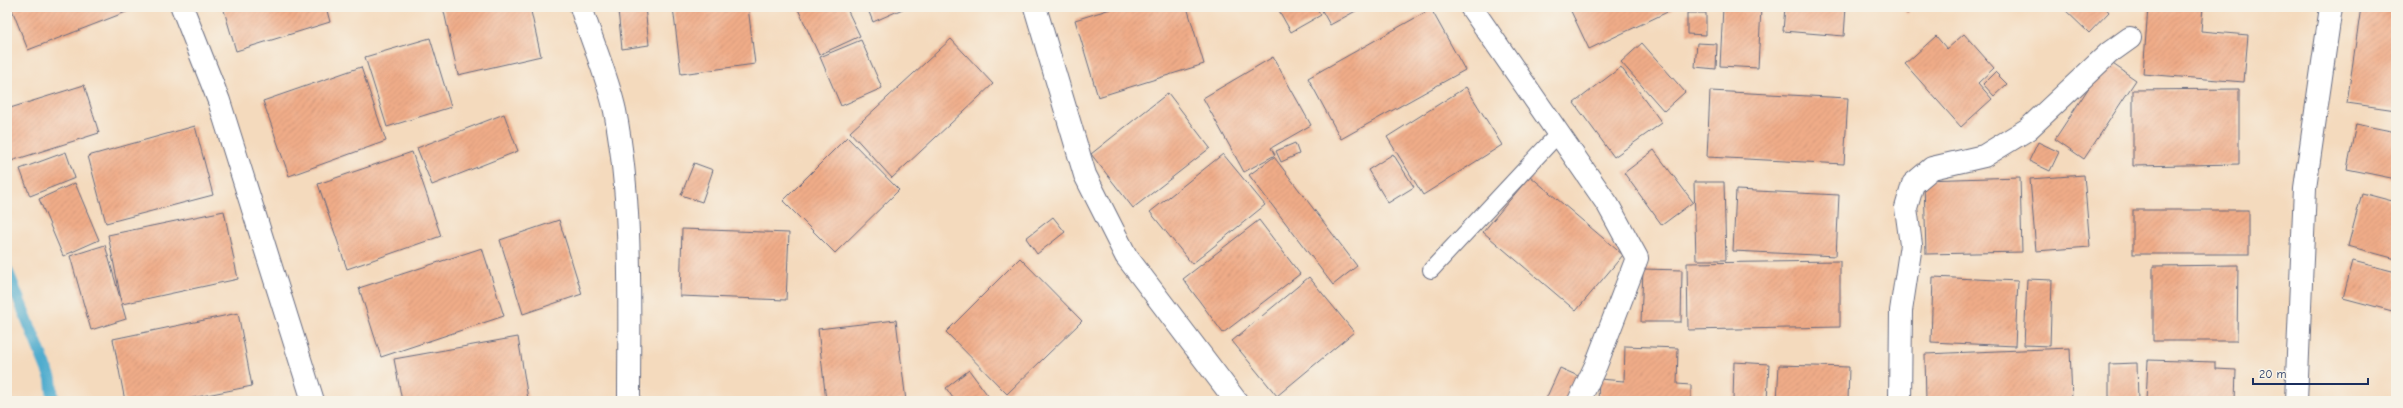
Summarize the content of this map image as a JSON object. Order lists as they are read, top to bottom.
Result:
{
  "scale_bar": "20 m"
}
